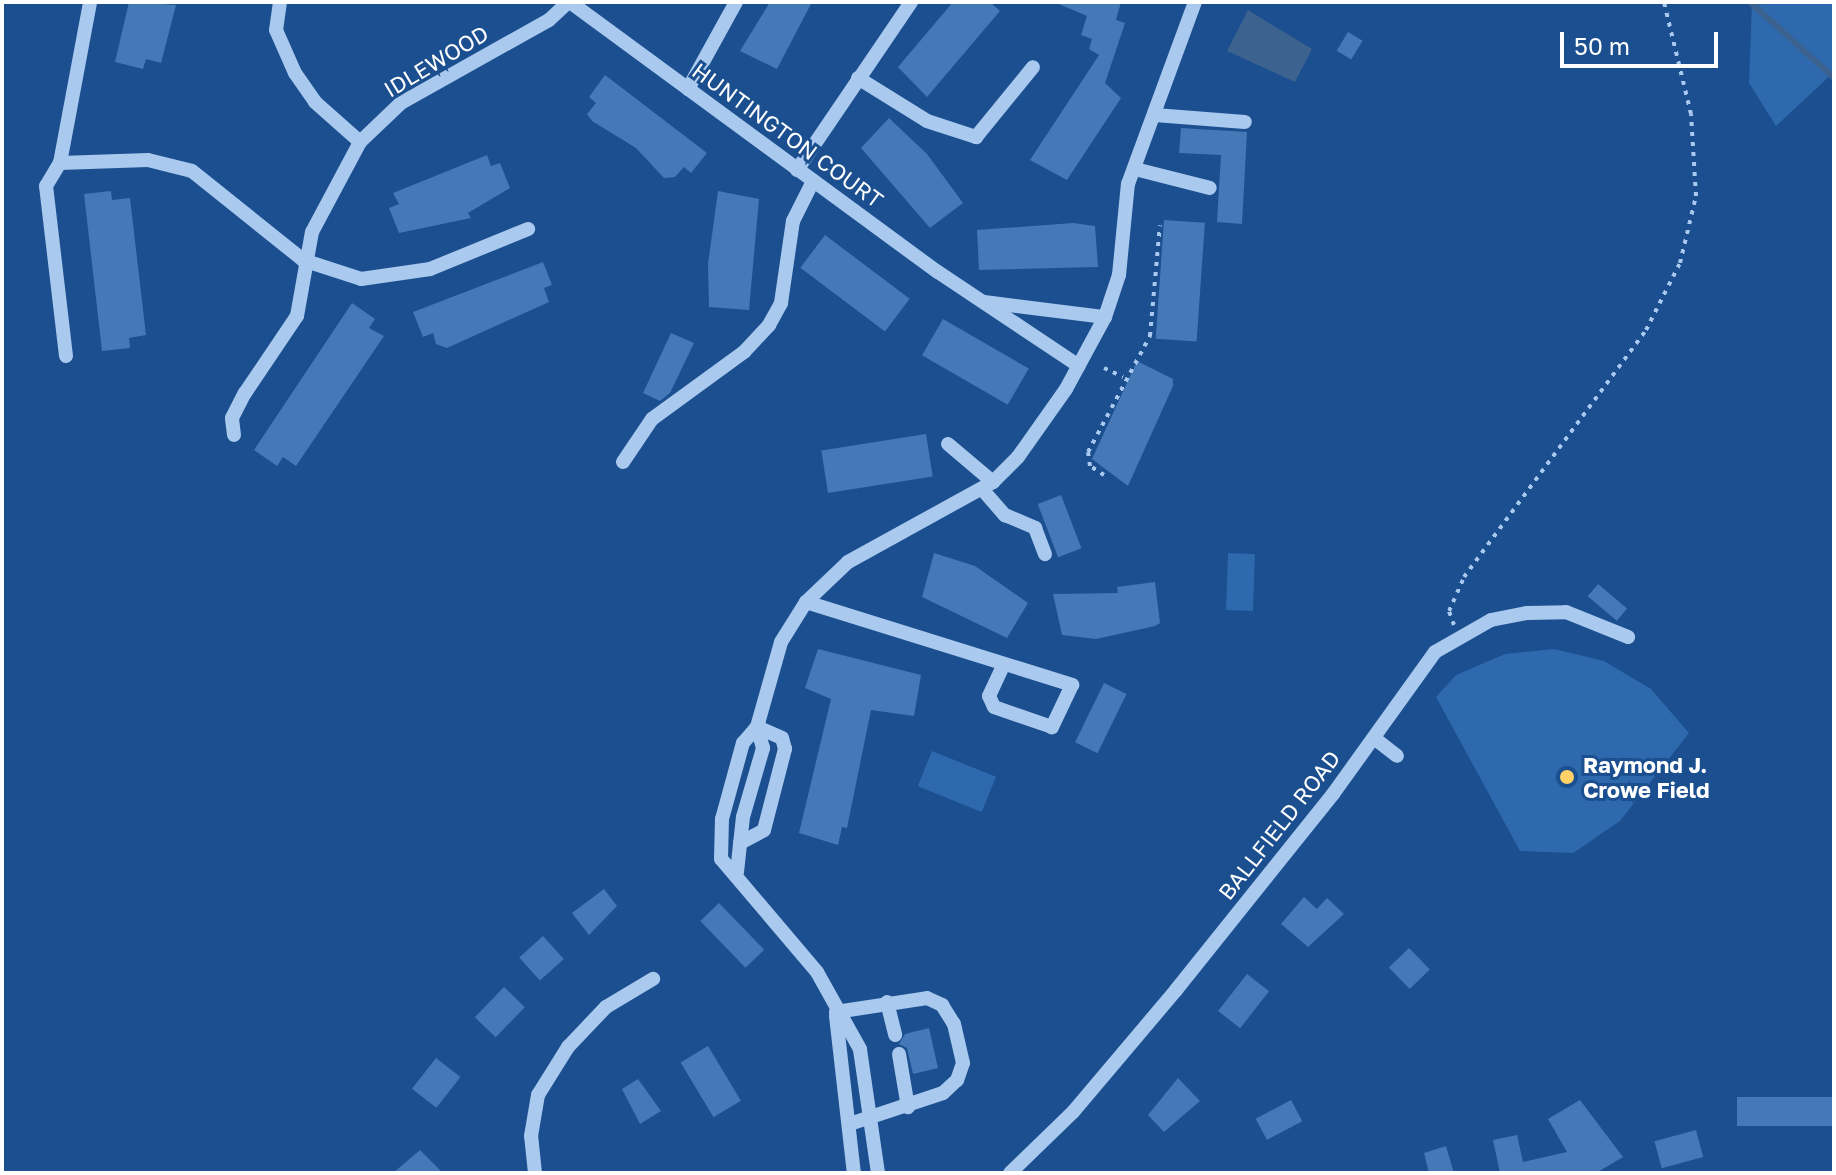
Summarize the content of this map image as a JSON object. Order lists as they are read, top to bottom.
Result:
{
  "streets": {
    "street": ["IDLEWOOD", "HUNTINGTON COURT", "BALLFIELD ROAD"]
  },
  "crossings": [
    ["IDLEWOOD", "HUNTINGTON COURT"]
  ],
  "places": ["Raymond J. Crowe Field"],
  "scale_bar": "50 m"
}
